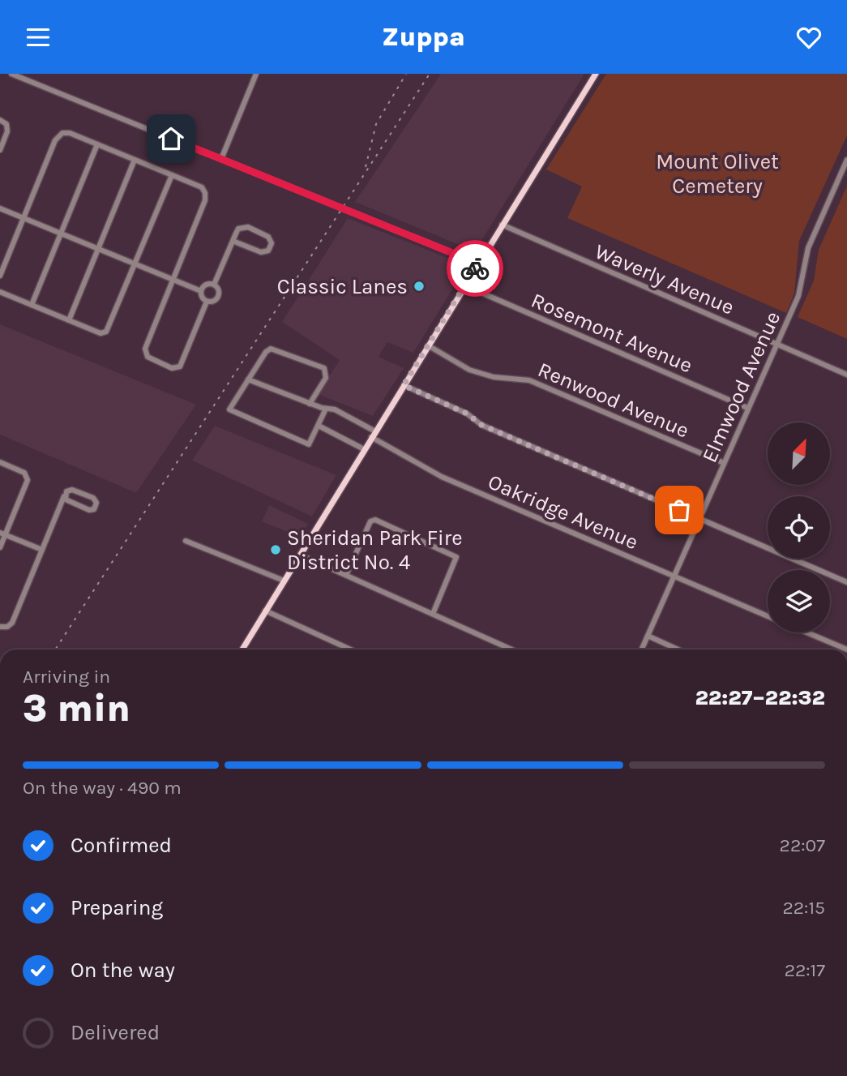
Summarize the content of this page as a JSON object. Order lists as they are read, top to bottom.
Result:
{
  "streets": {
    "street": [
      "Waverly Avenue",
      "Rosemont Avenue",
      "Elmwood Avenue",
      "Renwood Avenue",
      "Oakridge Avenue"
    ]
  },
  "crossings": [
    ["Waverly Avenue", "Elmwood Avenue"],
    ["Rosemont Avenue", "Elmwood Avenue"],
    ["Elmwood Avenue", "Renwood Avenue"],
    ["Elmwood Avenue", "Oakridge Avenue"]
  ],
  "parks": ["Mount Olivet Cemetery"],
  "places": ["Classic Lanes", "Sheridan Park Fire District No. 4"],
  "north": "top right",
  "page": {
    "header": "Zuppa",
    "heading": ["3 min", "Arriving in", "22:27–22:32"],
    "bar": "On the way · 490 m",
    "list": [
      ["Confirmed", "22:07"],
      ["Preparing", "22:15"],
      ["On the way", "22:17"],
      "Delivered"
    ]
  }
}
